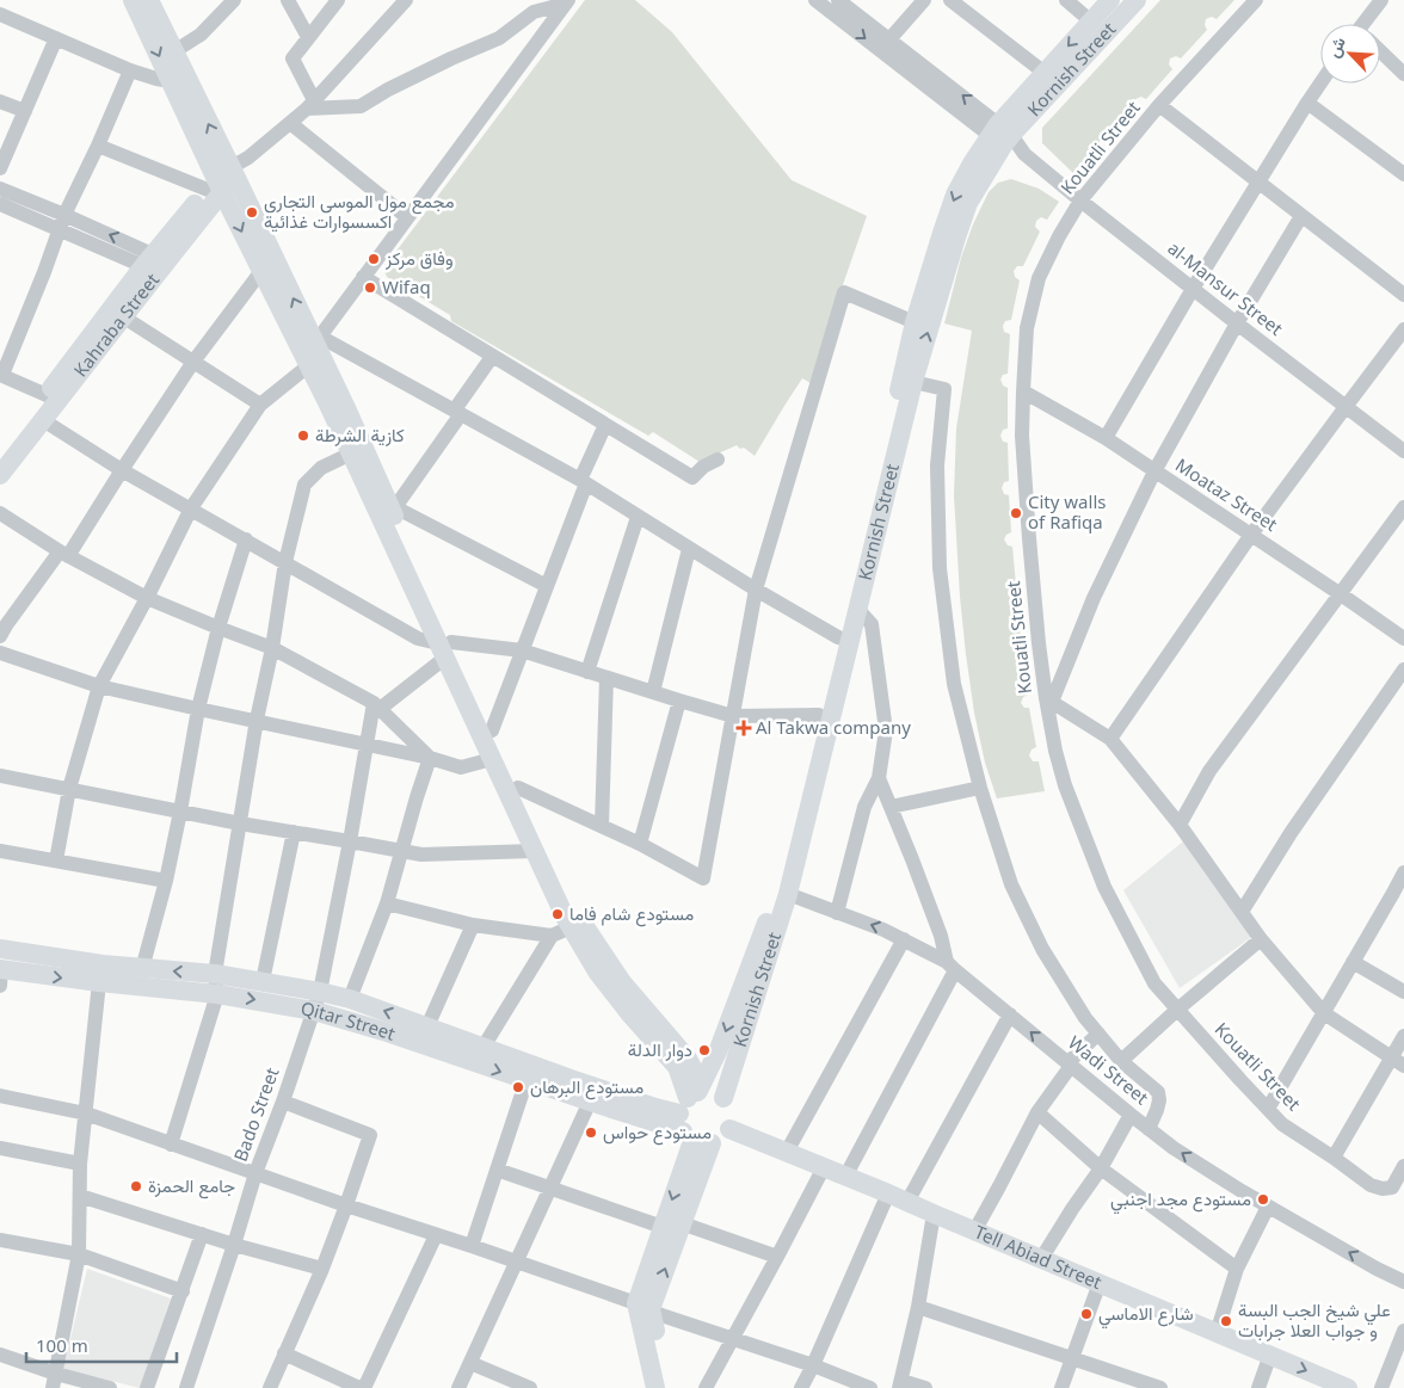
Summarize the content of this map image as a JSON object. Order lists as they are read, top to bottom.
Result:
{
  "streets": {
    "main road": [
      "Kornish Street",
      "Kahraba Street",
      "Qitar Street",
      "Tell Abiad Street"
    ],
    "street": [
      "Kouatli Street",
      "al-Mansur Street",
      "Moataz Street",
      "Wadi Street",
      "Bado Street"
    ]
  },
  "crossings": [
    ["Kornish Street", "al-Mansur Street"],
    ["Kornish Street", "Qitar Street"],
    ["Kornish Street", "Wadi Street"],
    ["Kouatli Street", "al-Mansur Street"],
    ["Kouatli Street", "Moataz Street"],
    ["Qitar Street", "Bado Street"]
  ],
  "places": {
    "other": [
      "مجمع مول الموسى التجاري اكسسوارات غذائية",
      "وفاق مركز",
      "Wifaq",
      "كازية الشرطة",
      "City walls of Rafiqa",
      "مستودع شام فاما",
      "دوار الدلة",
      "مستودع البرهان",
      "مستودع حواس",
      "جامع الحمزة",
      "مستودع مجد اجنبي",
      "شارع الاماسي",
      "علي شيخ الجب البسة و جواب العلا جرابات"
    ],
    "health": ["Al Takwa company"]
  },
  "scale_bar": "100 m",
  "north": "top left"
}
